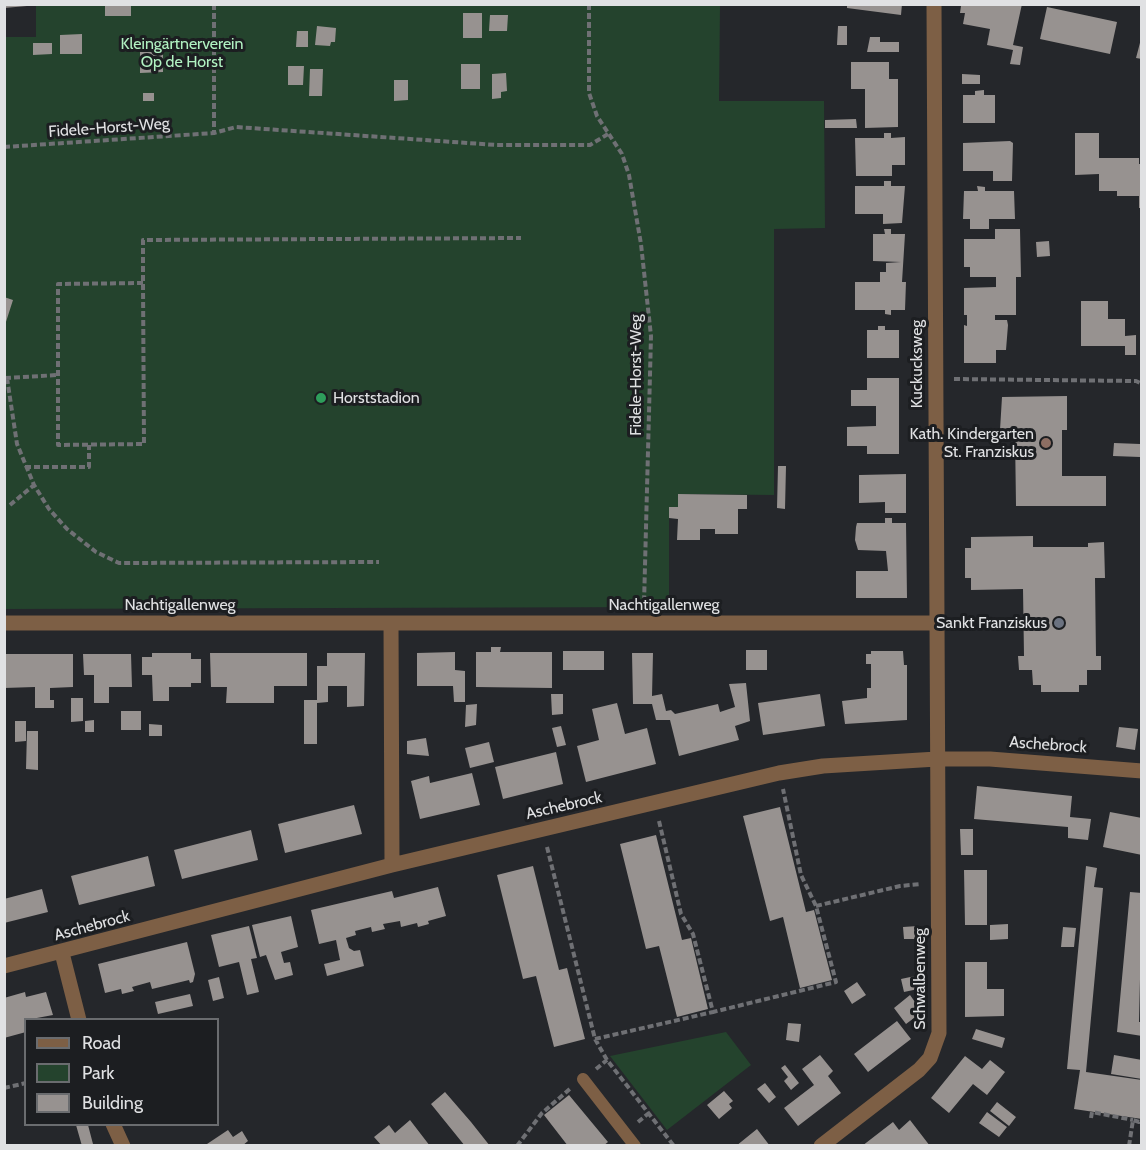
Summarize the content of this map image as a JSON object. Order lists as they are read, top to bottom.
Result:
{
  "streets": {
    "street": [
      "Kuckucksweg",
      "Nachtigallenweg",
      "Aschebrock",
      "Schwalbenweg"
    ],
    "path": ["Fidele-Horst-Weg"]
  },
  "crossings": [
    ["Fidele-Horst-Weg", "Nachtigallenweg"],
    ["Kuckucksweg", "Nachtigallenweg"],
    ["Kuckucksweg", "Aschebrock"],
    ["Kuckucksweg", "Schwalbenweg"],
    ["Aschebrock", "Schwalbenweg"]
  ],
  "parks": ["Kleingärtnerverein Op de Horst"],
  "places": ["Horststadion", "Kath. Kindergarten St. Franziskus", "Sankt Franziskus"],
  "legend": ["Road", "Park", "Building"]
}
